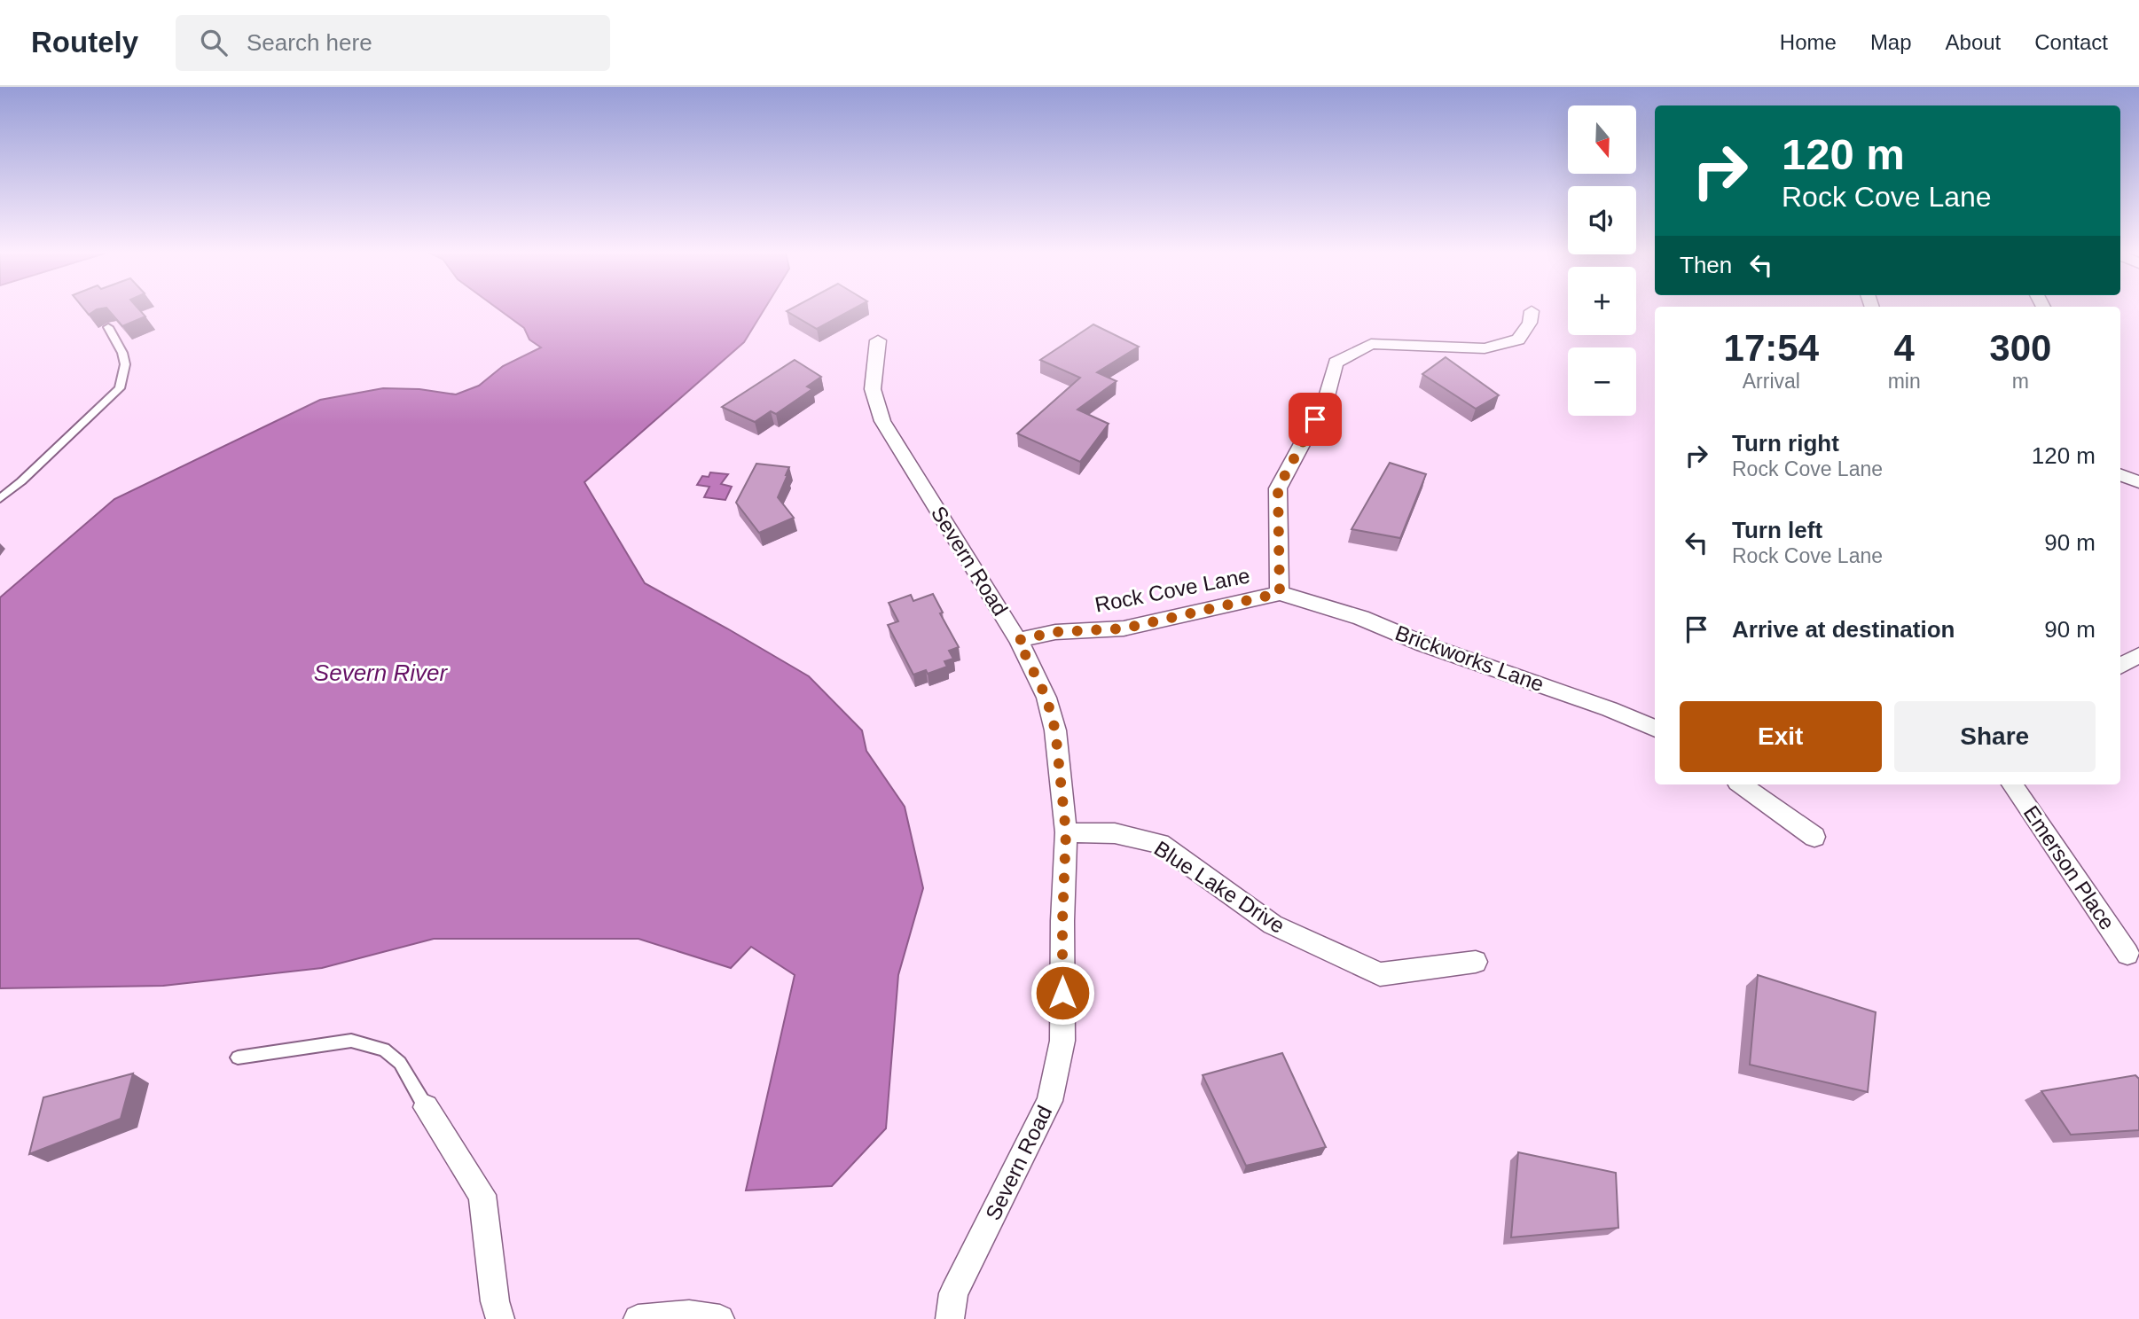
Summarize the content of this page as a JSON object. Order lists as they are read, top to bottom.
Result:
{
  "streets": {
    "street": [
      "Severn Road",
      "Rock Cove Lane",
      "Brickworks Lane",
      "Emerson Place",
      "Blue Lake Drive"
    ]
  },
  "crossings": [
    ["Severn Road", "Rock Cove Lane"],
    ["Severn Road", "Blue Lake Drive"],
    ["Rock Cove Lane", "Brickworks Lane"]
  ],
  "water": ["Severn River"],
  "north": "bottom",
  "page": {
    "header": "Routely",
    "search": "Search here",
    "nav": [
      "Home",
      "Map",
      "About",
      "Contact"
    ],
    "map_buttons": ["+", "−"],
    "turn": ["120 m", "Rock Cove Lane"],
    "then": "Then",
    "eta": [
      "17:54",
      "Arrival",
      "4",
      "min",
      "300",
      "m"
    ],
    "list": [
      {
        "name": "Turn right",
        "note": "Rock Cove Lane",
        "value": "120 m"
      },
      {
        "name": "Turn left",
        "note": "Rock Cove Lane",
        "value": "90 m"
      },
      {
        "name": "Arrive at destination",
        "value": "90 m"
      }
    ],
    "buttons": ["Exit", "Share"]
  }
}
